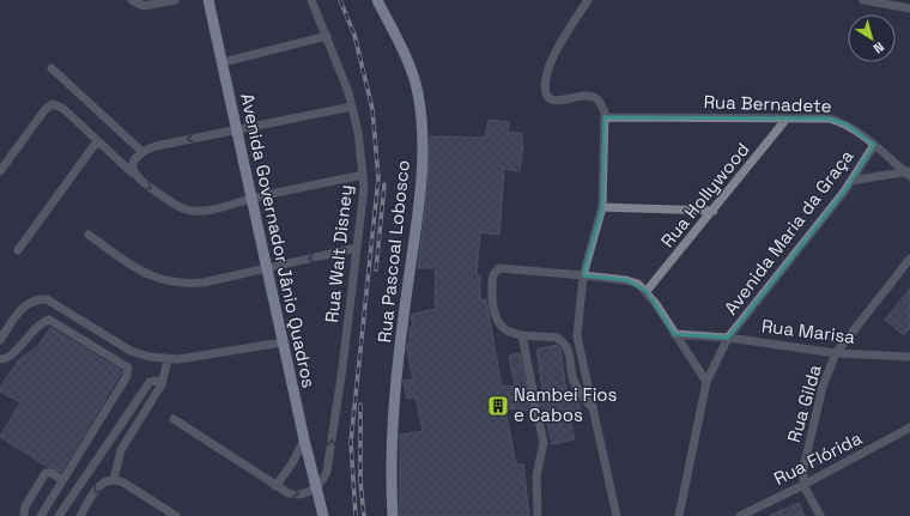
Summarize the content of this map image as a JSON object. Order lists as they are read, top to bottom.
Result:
{
  "streets": {
    "main road": ["Avenida Governador Jânio Quadros", "Rua Pascoal Lobosco"],
    "street": [
      "Rua Bernadete",
      "Rua Hollywood",
      "Avenida Maria da Graça",
      "Rua Walt Disney",
      "Rua Marisa",
      "Rua Gilda",
      "Rua Flórida"
    ]
  },
  "crossings": [
    ["Rua Bernadete", "Rua Hollywood"],
    ["Rua Bernadete", "Avenida Maria da Graça"],
    ["Avenida Maria da Graça", "Rua Marisa"],
    ["Avenida Governador Jânio Quadros", "Rua Walt Disney"],
    ["Rua Marisa", "Rua Gilda"],
    ["Rua Gilda", "Rua Flórida"]
  ],
  "one_way": ["Rua Walt Disney"],
  "places": {
    "building": ["Nambei Fios e Cabos"]
  },
  "north": "bottom right"
}
